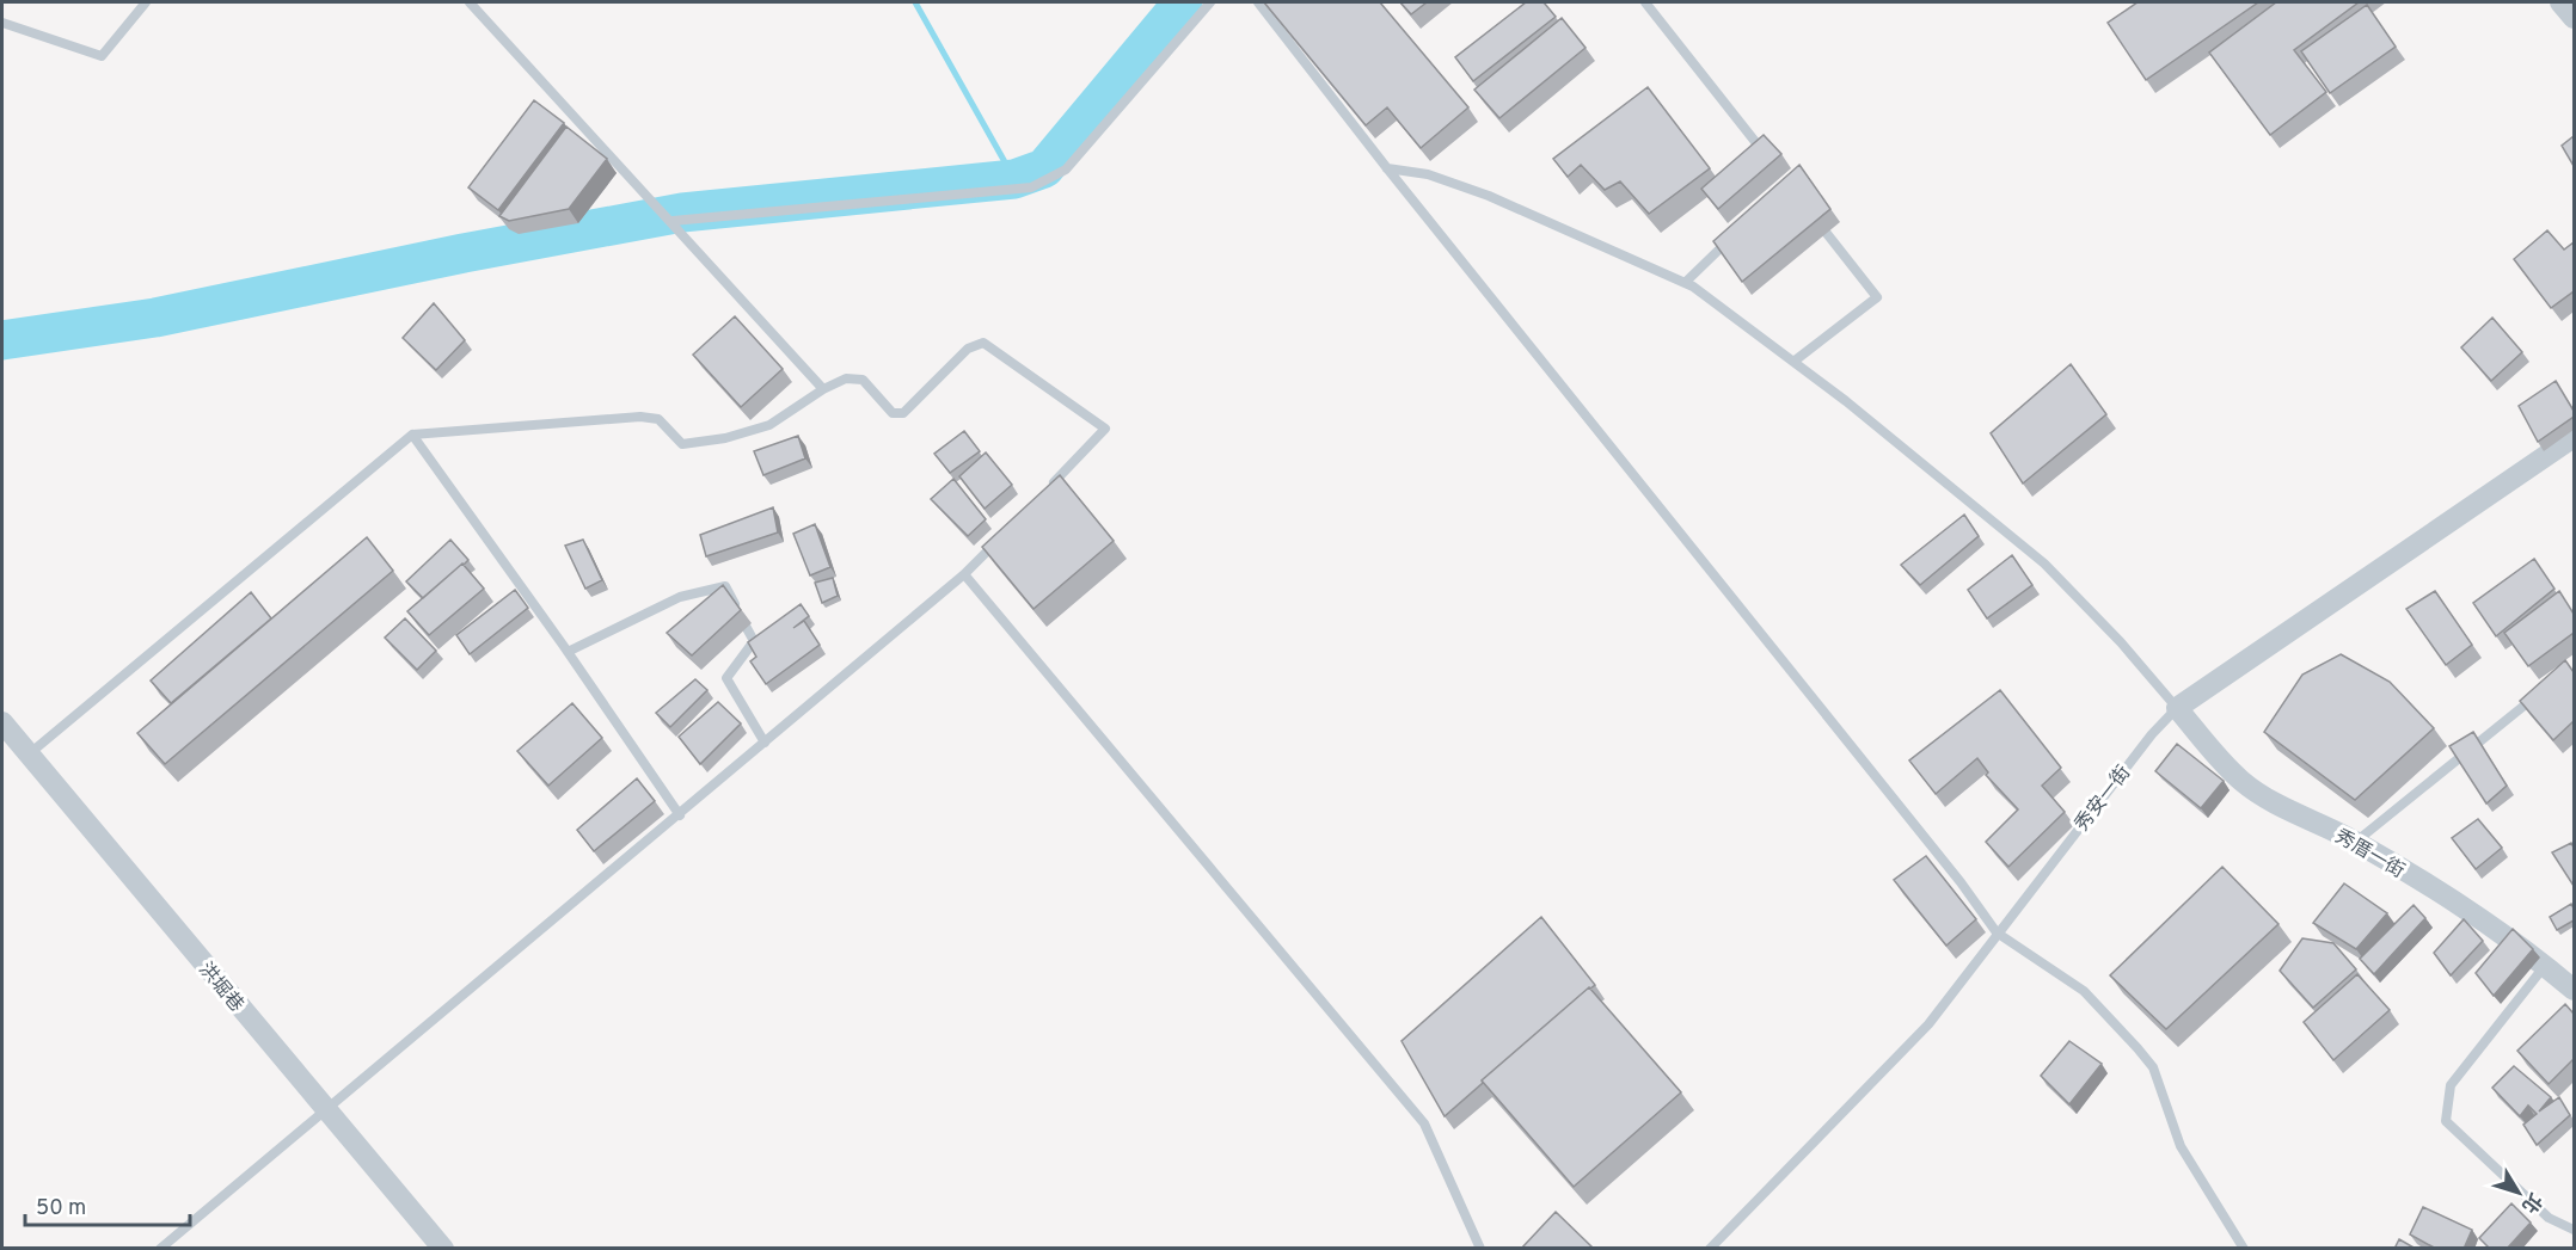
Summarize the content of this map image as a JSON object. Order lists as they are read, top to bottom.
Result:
{
  "streets": {
    "street": ["秀安一街", "秀厝一街", "洪堀巷"]
  },
  "crossings": [
    ["秀安一街", "秀厝一街"]
  ],
  "scale_bar": "50 m",
  "north": "bottom right"
}
